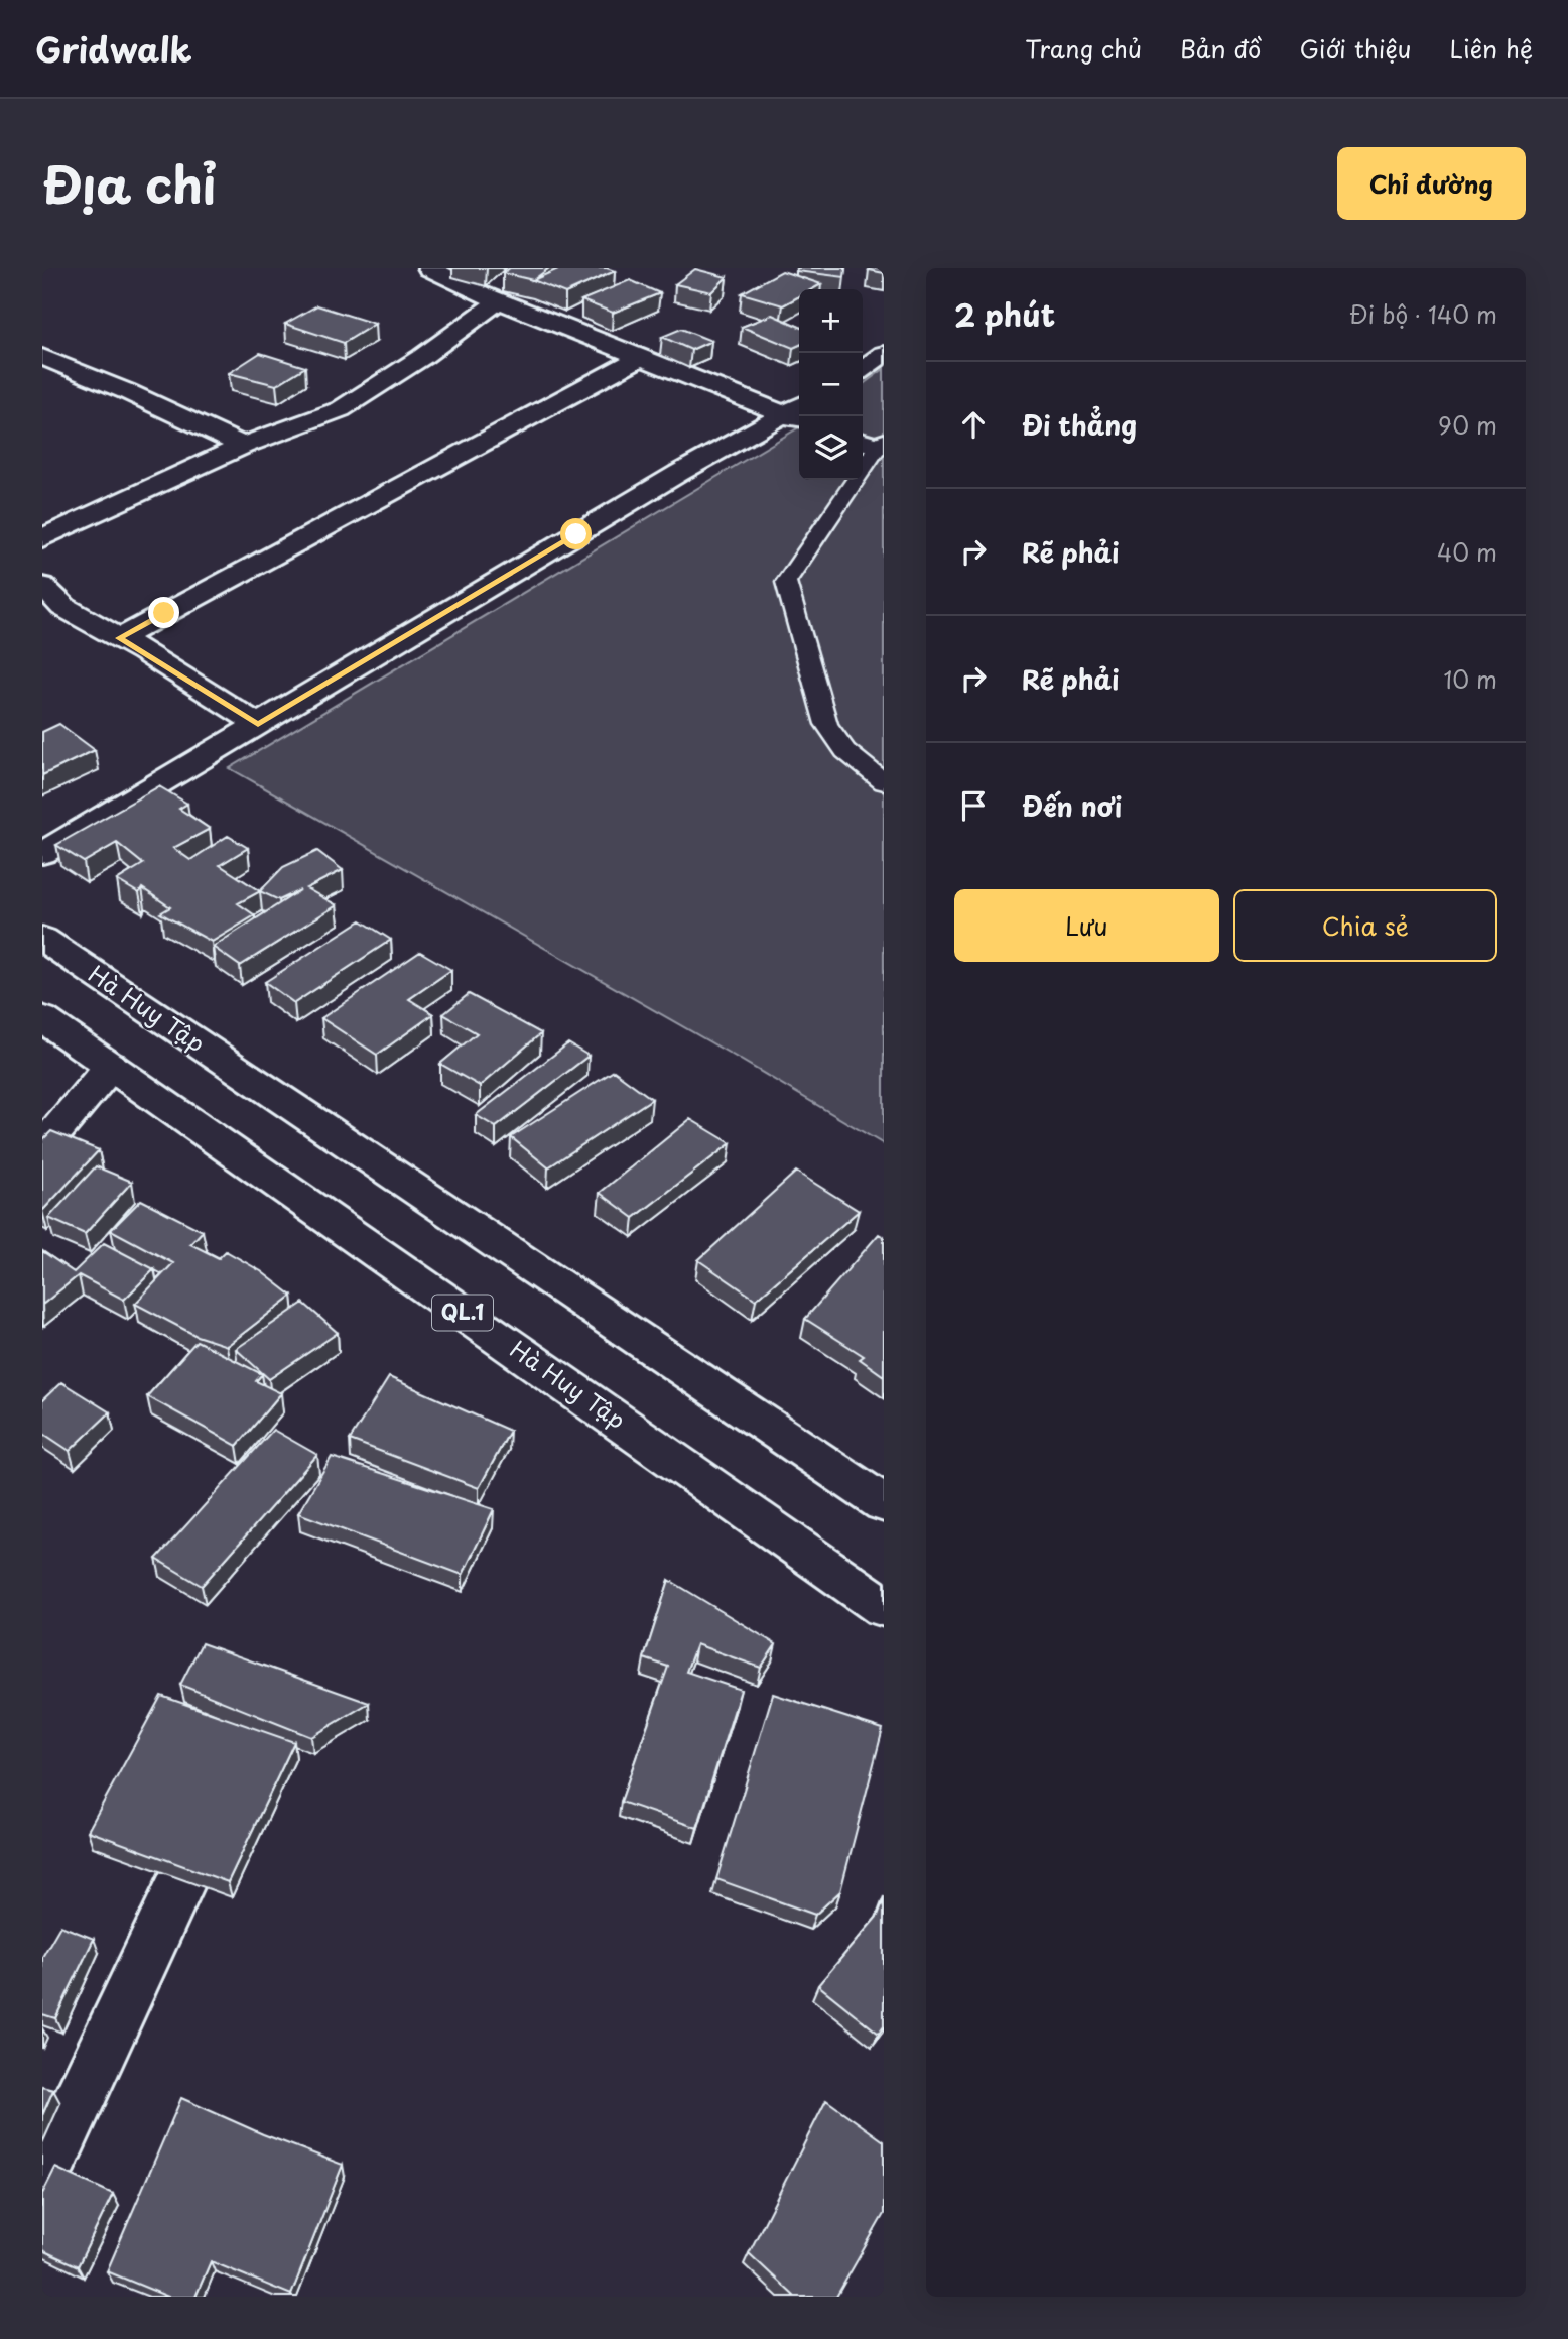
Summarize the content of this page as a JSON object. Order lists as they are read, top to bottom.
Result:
{
  "streets": {
    "street": ["Hà Huy Tập", "QL.1"]
  },
  "page": {
    "header": "Gridwalk",
    "nav": [
      "Trang chủ",
      "Bản đồ",
      "Giới thiệu",
      "Liên hệ"
    ],
    "title": "Địa chỉ",
    "buttons": [
      "Chỉ đường",
      ["Lưu", "Chia sẻ"]
    ],
    "heading": ["2 phút", "Đi bộ · 140 m"],
    "map_buttons": ["+", "−"],
    "list": [
      ["Đi thẳng", "90 m"],
      ["Rẽ phải", "40 m"],
      ["Rẽ phải", "10 m"],
      "Đến nơi"
    ]
  }
}
